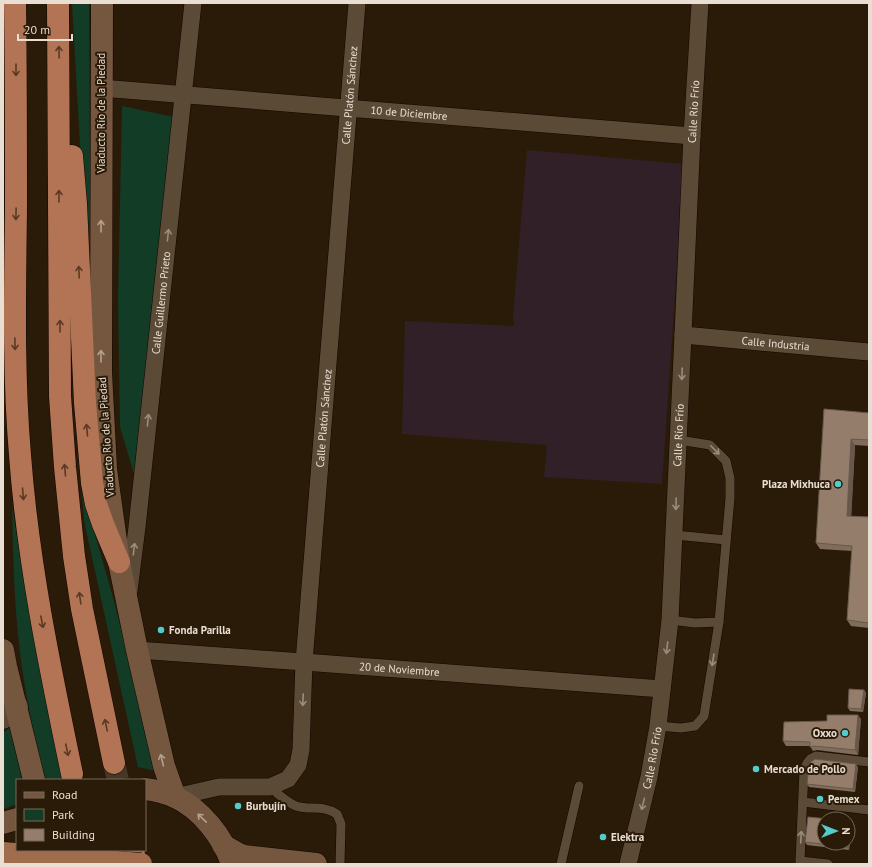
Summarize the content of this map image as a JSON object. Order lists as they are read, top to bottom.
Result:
{
  "streets": {
    "main road": ["Viaducto Río de la Piedad"],
    "street": [
      "Calle Platón Sánchez",
      "Calle Río Frío",
      "10 de Diciembre",
      "Calle Guillermo Prieto",
      "Calle Industria",
      "20 de Noviembre"
    ]
  },
  "crossings": [
    ["Calle Platón Sánchez", "10 de Diciembre"],
    ["Calle Platón Sánchez", "20 de Noviembre"],
    ["Calle Río Frío", "10 de Diciembre"],
    ["Calle Río Frío", "Calle Industria"],
    ["Calle Río Frío", "20 de Noviembre"],
    ["Viaducto Río de la Piedad", "10 de Diciembre"],
    ["Viaducto Río de la Piedad", "Calle Guillermo Prieto"],
    ["Viaducto Río de la Piedad", "20 de Noviembre"],
    ["10 de Diciembre", "Calle Guillermo Prieto"]
  ],
  "one_way": ["Calle Río Frío", "Viaducto Río de la Piedad", "Calle Guillermo Prieto"],
  "places": [
    "Plaza Mixhuca",
    "Fonda Parilla",
    "Oxxo",
    "Mercado de Pollo",
    "Pemex",
    "Burbujín",
    "Elektra"
  ],
  "legend": ["Road", "Park", "Building"],
  "scale_bar": "20 m",
  "north": "right"
}
